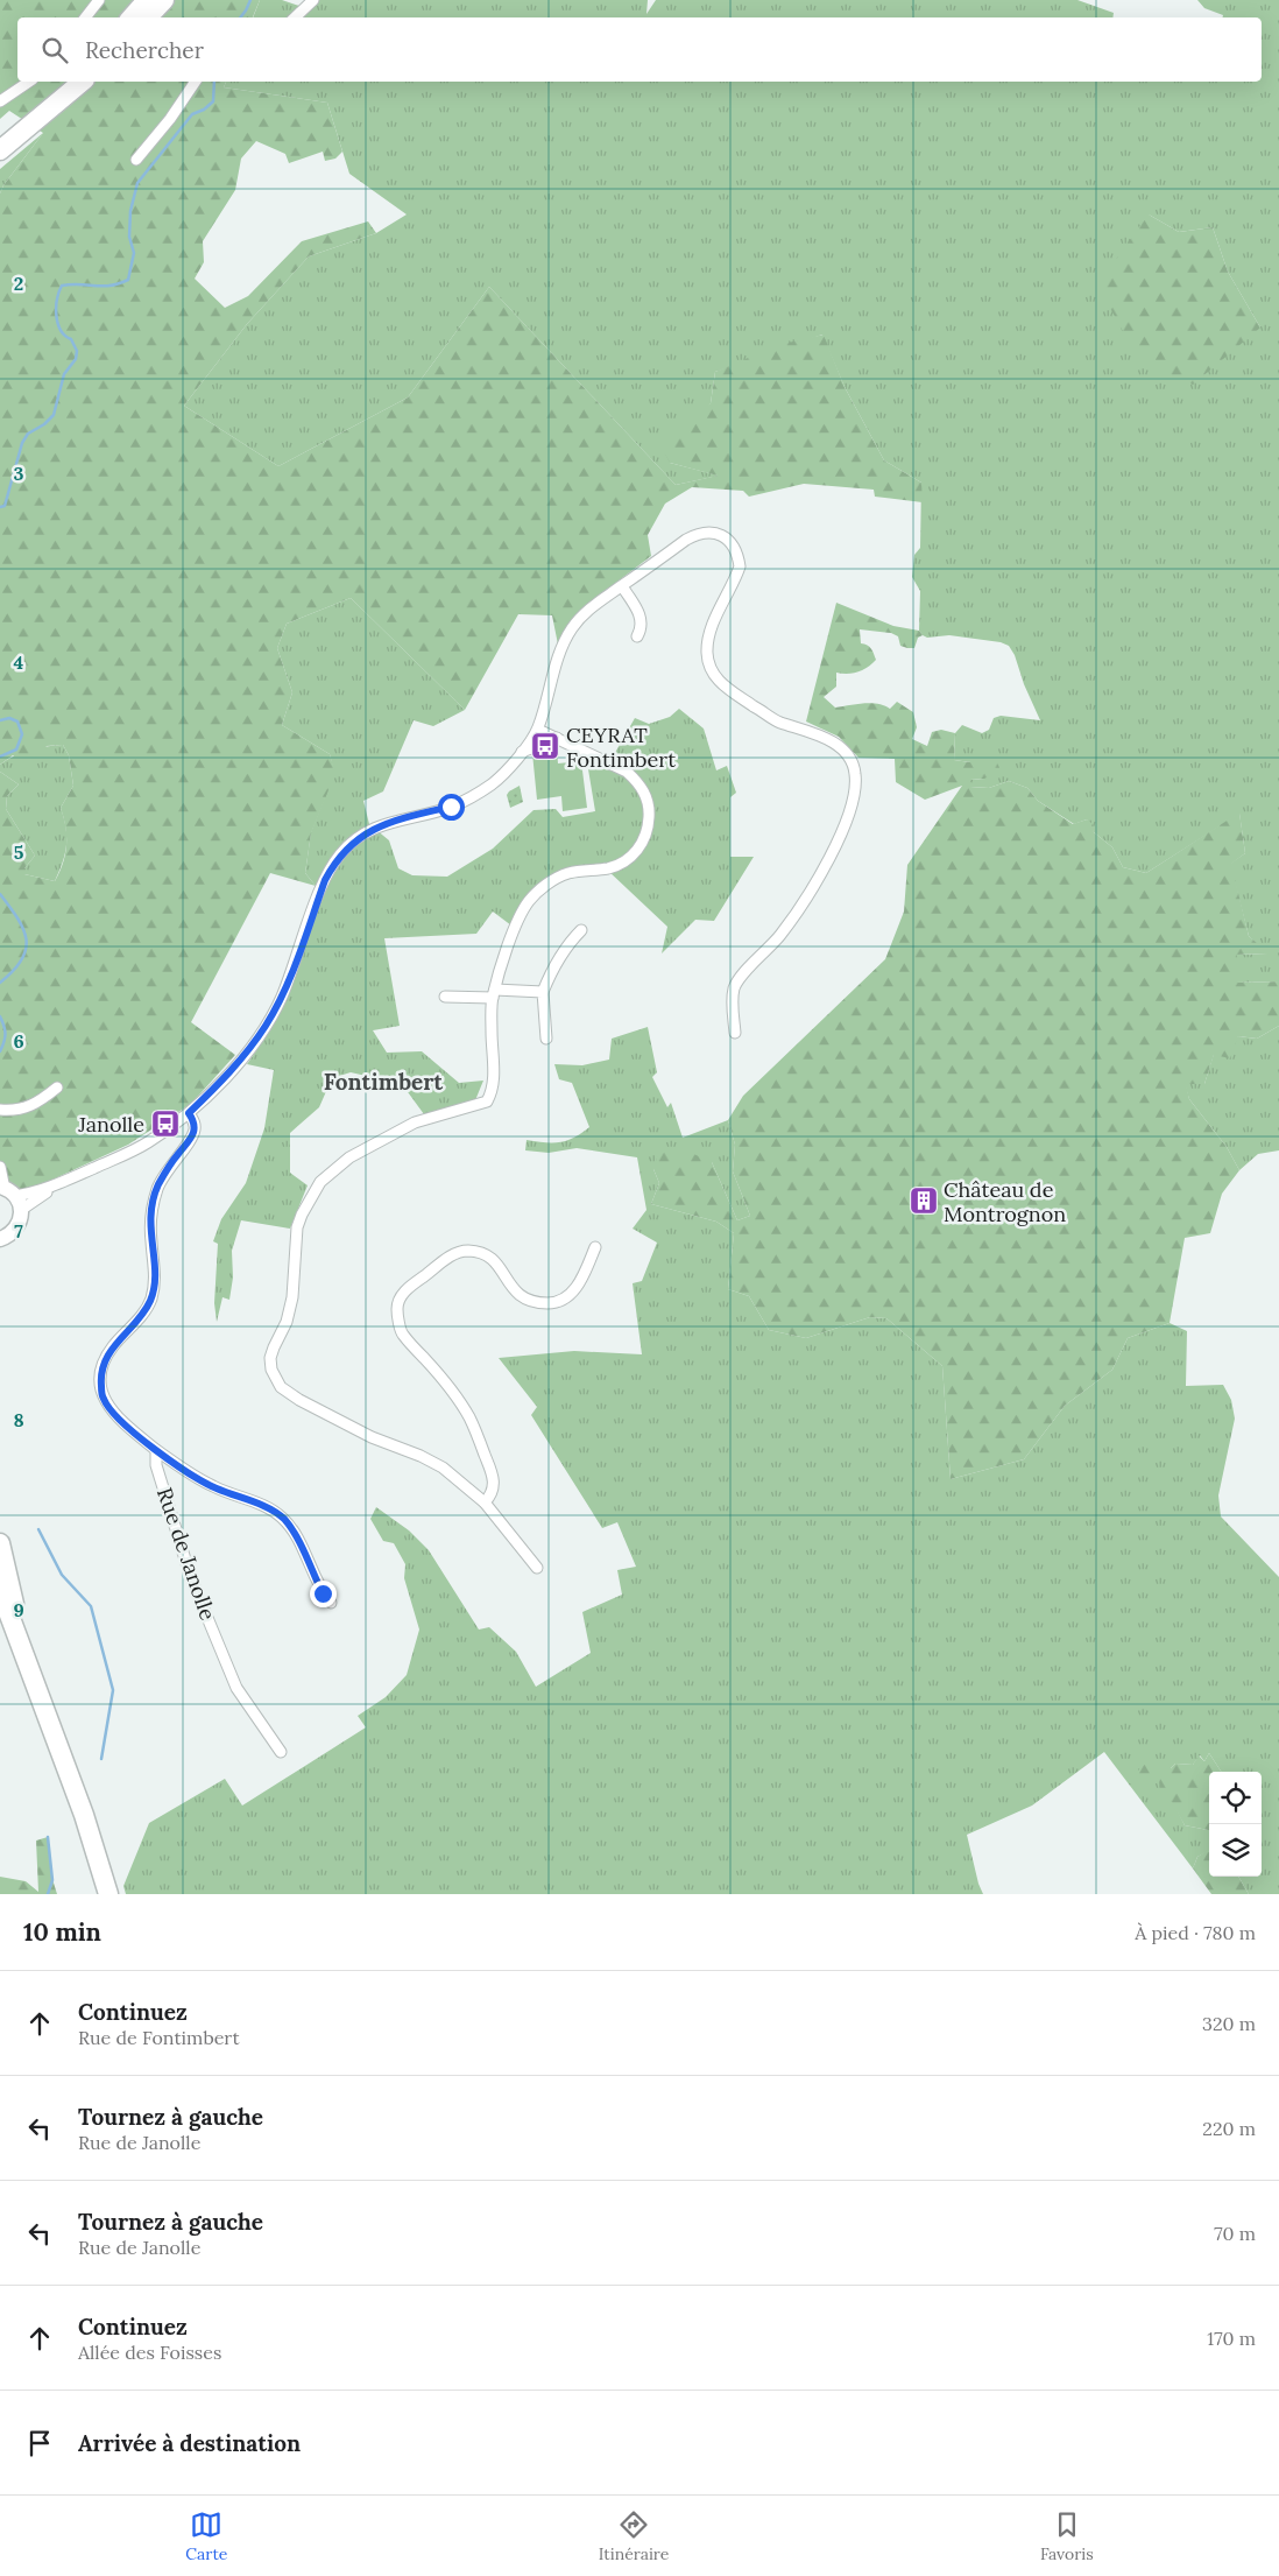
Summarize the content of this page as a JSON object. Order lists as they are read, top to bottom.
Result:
{
  "streets": {
    "street": ["Rue de Janolle"]
  },
  "districts": ["Fontimbert"],
  "places": {
    "bus stop": ["CEYRAT Fontimbert", "Janolle"],
    "building": ["Château de Montrognon"]
  },
  "page": {
    "search": "Rechercher",
    "heading": ["10 min", "À pied · 780 m"],
    "list": [
      ["Continuez", "Rue de Fontimbert", "320 m"],
      ["Tournez à gauche", "Rue de Janolle", "220 m"],
      ["Tournez à gauche", "Rue de Janolle", "70 m"],
      ["Continuez", "Allée des Foisses", "170 m"],
      "Arrivée à destination"
    ],
    "nav": ["Carte", "Itinéraire", "Favoris"]
  },
  "grid": {
    "rows": [
      "2",
      "3",
      "4",
      "5",
      "6",
      "7",
      "8",
      "9"
    ]
  }
}
